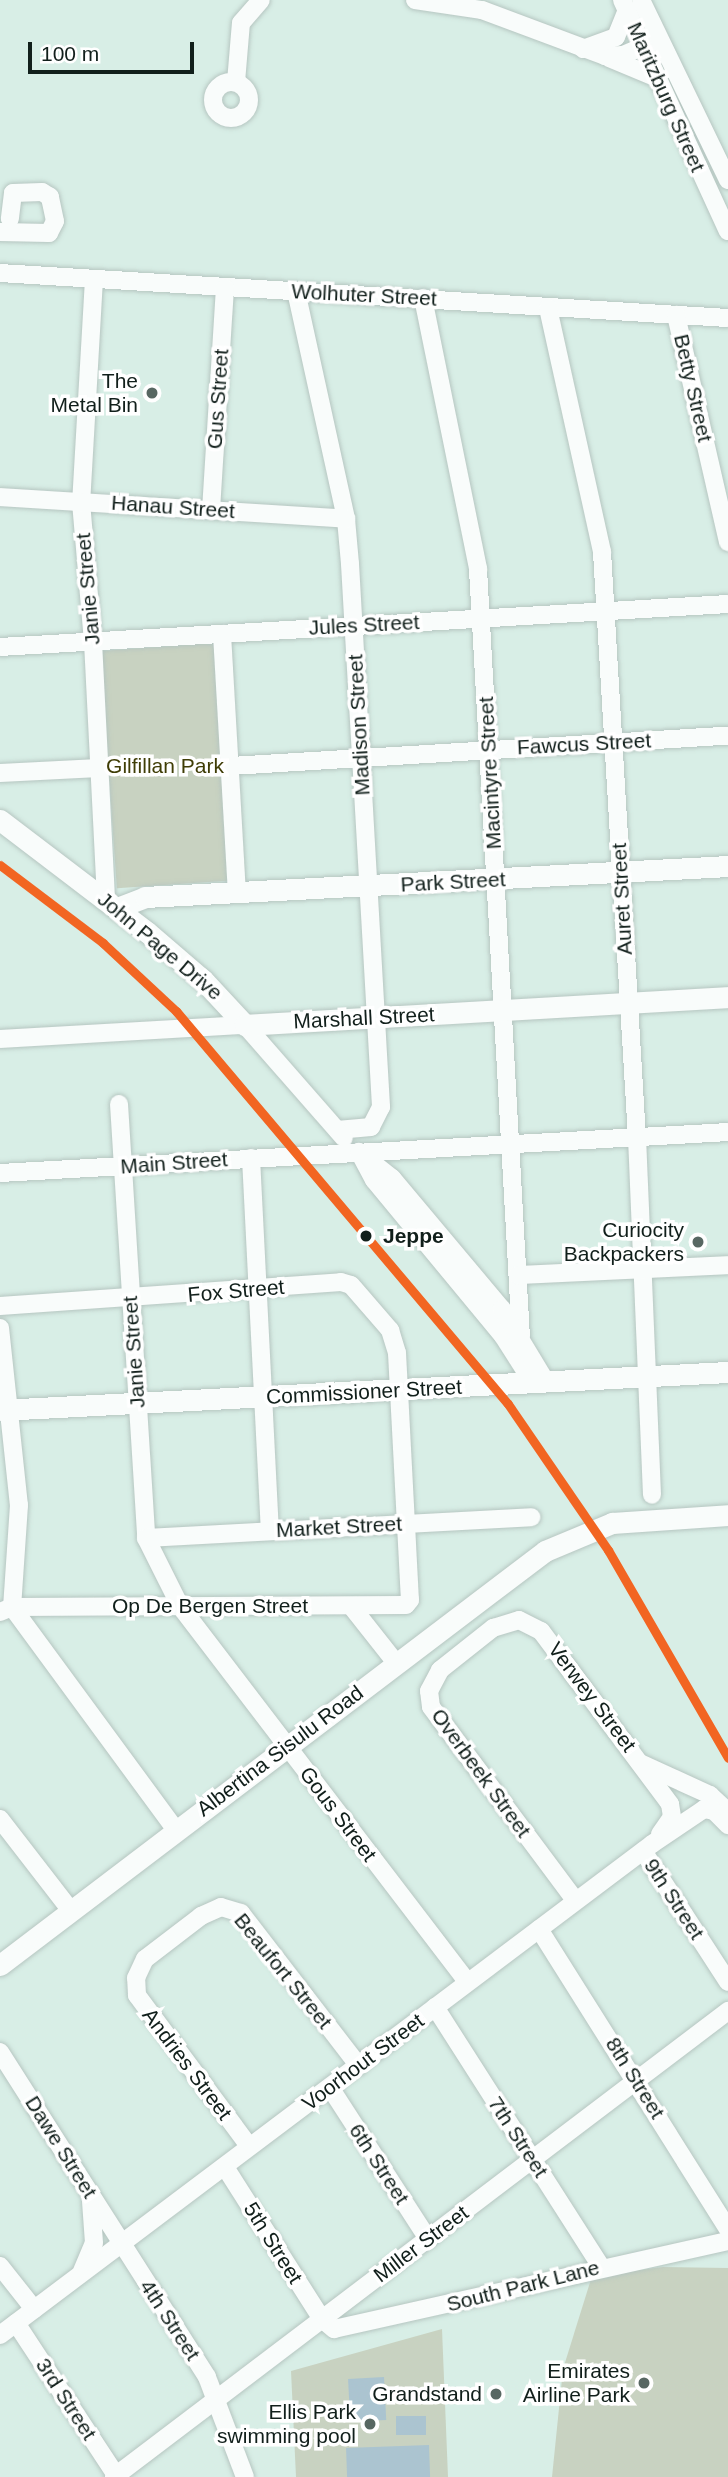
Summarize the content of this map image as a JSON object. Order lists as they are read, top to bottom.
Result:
{
  "streets": {
    "main road": [
      "Park Street",
      "John Page Drive",
      "Marshall Street",
      "Commissioner Street",
      "Albertina Sisulu Road"
    ],
    "street": [
      "Maritzburg Street",
      "Wolhuter Street",
      "Betty Street",
      "Gus Street",
      "Hanau Street",
      "Janie Street",
      "Jules Street",
      "Madison Street",
      "Fawcus Street",
      "Macintyre Street",
      "Auret Street",
      "Main Street",
      "Fox Street",
      "Market Street",
      "Op De Bergen Street",
      "Verwey Street",
      "Overbeek Street",
      "Gous Street",
      "9th Street",
      "Beaufort Street",
      "Voorhout Street",
      "Andries Street",
      "8th Street",
      "7th Street",
      "Dawe Street",
      "6th Street",
      "5th Street",
      "Miller Street",
      "South Park Lane",
      "4th Street",
      "3rd Street"
    ]
  },
  "crossings": [
    ["Wolhuter Street", "Betty Street"],
    ["Wolhuter Street", "Gus Street"],
    ["Wolhuter Street", "Janie Street"],
    ["Wolhuter Street", "Madison Street"],
    ["Wolhuter Street", "Macintyre Street"],
    ["Wolhuter Street", "Auret Street"],
    ["Gus Street", "Hanau Street"],
    ["Hanau Street", "Janie Street"],
    ["Hanau Street", "Madison Street"],
    ["Janie Street", "Jules Street"],
    ["Janie Street", "Park Street"],
    ["Janie Street", "John Page Drive"],
    ["Janie Street", "Main Street"],
    ["Janie Street", "Fox Street"],
    ["Janie Street", "Commissioner Street"],
    ["Janie Street", "Market Street"],
    ["Janie Street", "Gous Street"],
    ["Jules Street", "Madison Street"],
    ["Jules Street", "Macintyre Street"],
    ["Jules Street", "Auret Street"],
    ["Madison Street", "Fawcus Street"],
    ["Madison Street", "Park Street"],
    ["Madison Street", "John Page Drive"],
    ["Madison Street", "Marshall Street"],
    ["Fawcus Street", "Macintyre Street"],
    ["Fawcus Street", "Auret Street"],
    ["Macintyre Street", "Park Street"],
    ["Macintyre Street", "John Page Drive"],
    ["Macintyre Street", "Marshall Street"],
    ["Macintyre Street", "Main Street"],
    ["Park Street", "Auret Street"],
    ["Park Street", "John Page Drive"],
    ["Auret Street", "Marshall Street"],
    ["Auret Street", "Commissioner Street"],
    ["John Page Drive", "Marshall Street"],
    ["John Page Drive", "Main Street"],
    ["John Page Drive", "Commissioner Street"],
    ["Fox Street", "Commissioner Street"],
    ["Market Street", "Op De Bergen Street"],
    ["Market Street", "Gous Street"],
    ["Op De Bergen Street", "Gous Street"],
    ["Verwey Street", "Overbeek Street"],
    ["Verwey Street", "9th Street"],
    ["Verwey Street", "Voorhout Street"],
    ["Albertina Sisulu Road", "Gous Street"],
    ["Overbeek Street", "Voorhout Street"],
    ["Gous Street", "Voorhout Street"],
    ["9th Street", "Voorhout Street"],
    ["Beaufort Street", "Voorhout Street"],
    ["Beaufort Street", "Andries Street"],
    ["Voorhout Street", "Andries Street"],
    ["Voorhout Street", "8th Street"],
    ["Voorhout Street", "7th Street"],
    ["Voorhout Street", "Dawe Street"],
    ["Voorhout Street", "6th Street"],
    ["Voorhout Street", "5th Street"],
    ["Voorhout Street", "4th Street"],
    ["Voorhout Street", "3rd Street"],
    ["8th Street", "Miller Street"],
    ["7th Street", "Miller Street"],
    ["7th Street", "South Park Lane"],
    ["Dawe Street", "4th Street"],
    ["6th Street", "Miller Street"],
    ["5th Street", "Miller Street"],
    ["5th Street", "South Park Lane"],
    ["Miller Street", "South Park Lane"],
    ["Miller Street", "4th Street"],
    ["Miller Street", "3rd Street"]
  ],
  "parks": ["Gilfillan Park"],
  "places": [
    "The Metal Bin",
    "Jeppe",
    "Curiocity Backpackers",
    "Emirates Airline Park",
    "Grandstand",
    "Ellis Park swimming pool"
  ],
  "scale_bar": "100 m"
}
